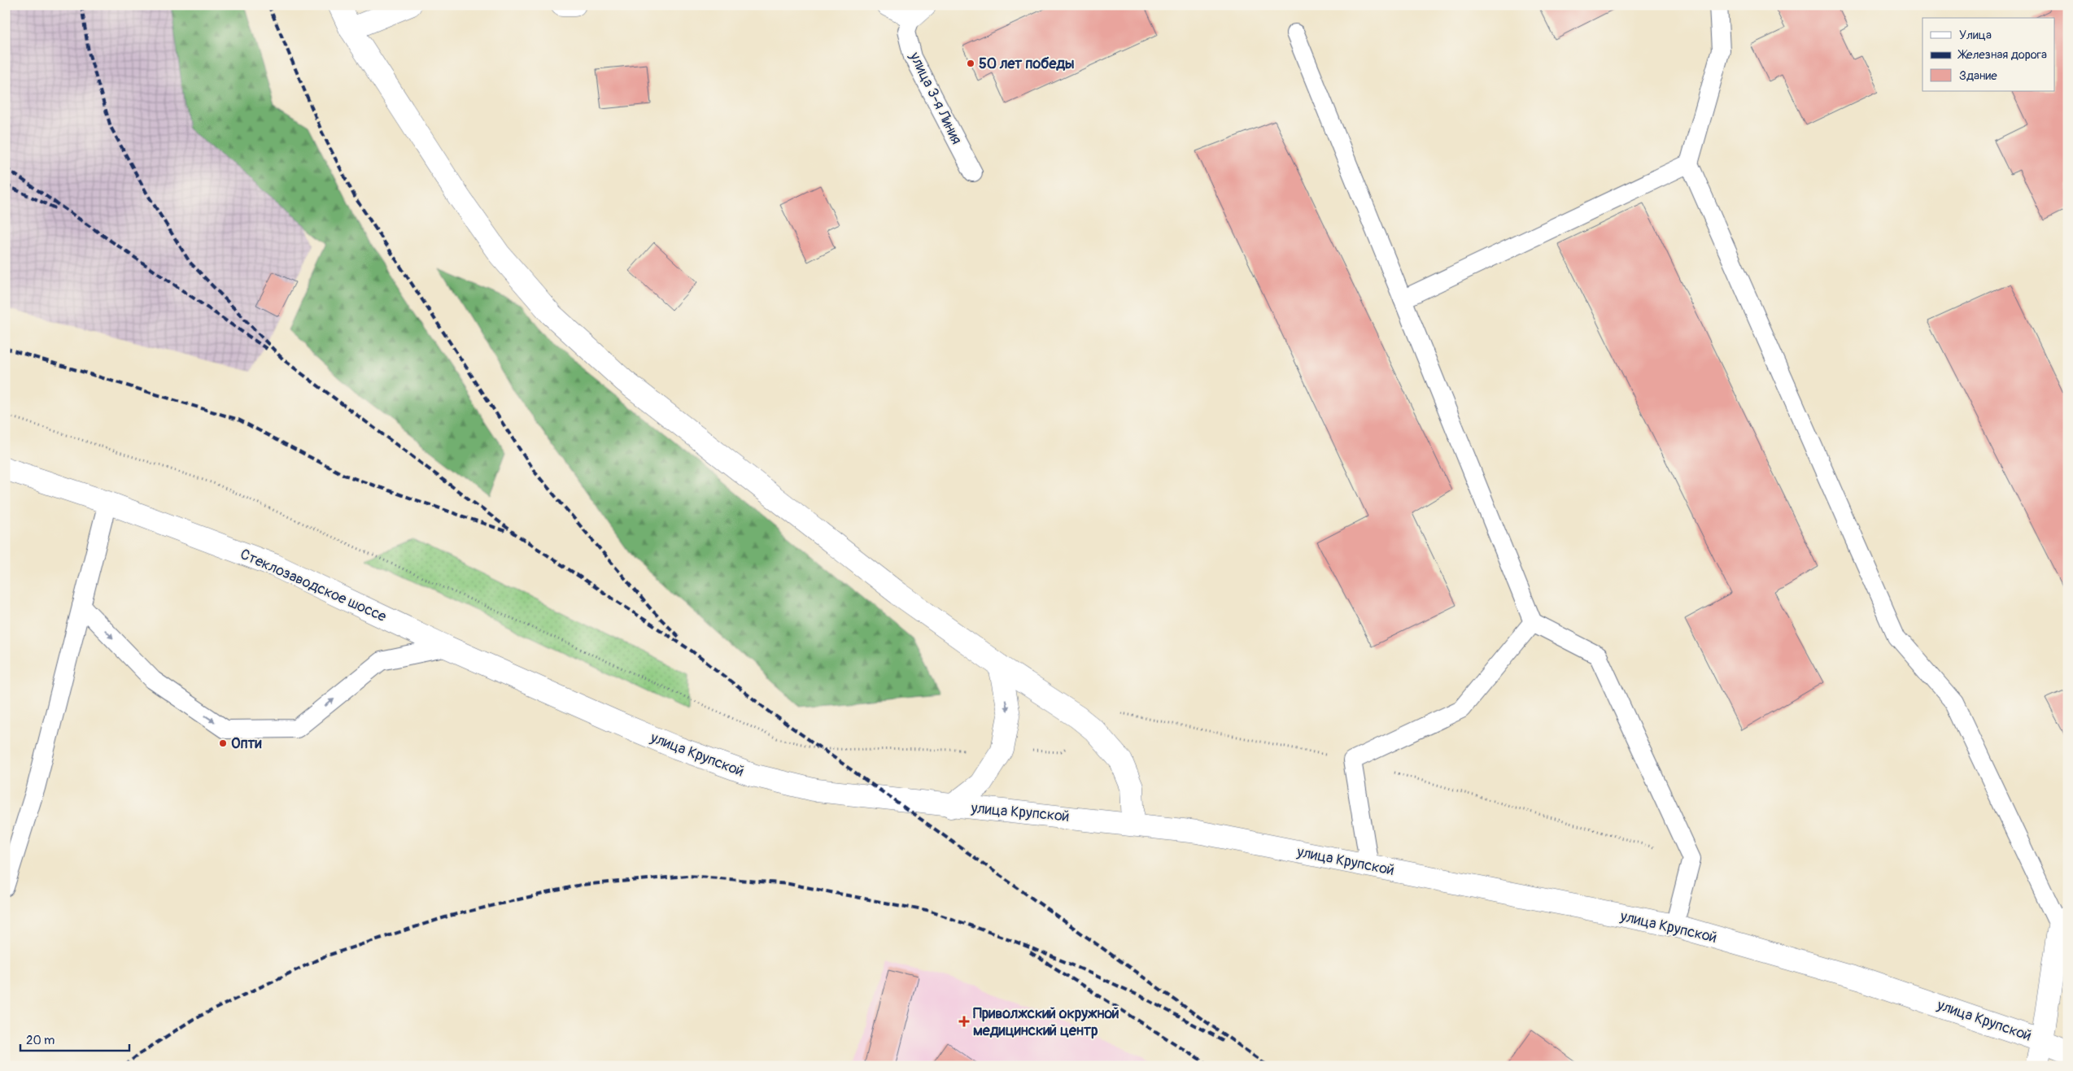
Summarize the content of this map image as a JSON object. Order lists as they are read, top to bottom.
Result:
{
  "streets": {
    "main road": ["Стеклозаводское шоссе", "улица Крупской"],
    "lane": ["улица 3-я Линия"]
  },
  "crossings": [
    ["Стеклозаводское шоссе", "улица Крупской"]
  ],
  "places": {
    "other": ["50 лет победы", "Опти"],
    "health": ["Приволжский окружной медицинский центр"]
  },
  "legend": ["Улица", "Железная дорога", "Здание"],
  "scale_bar": "20 m"
}
